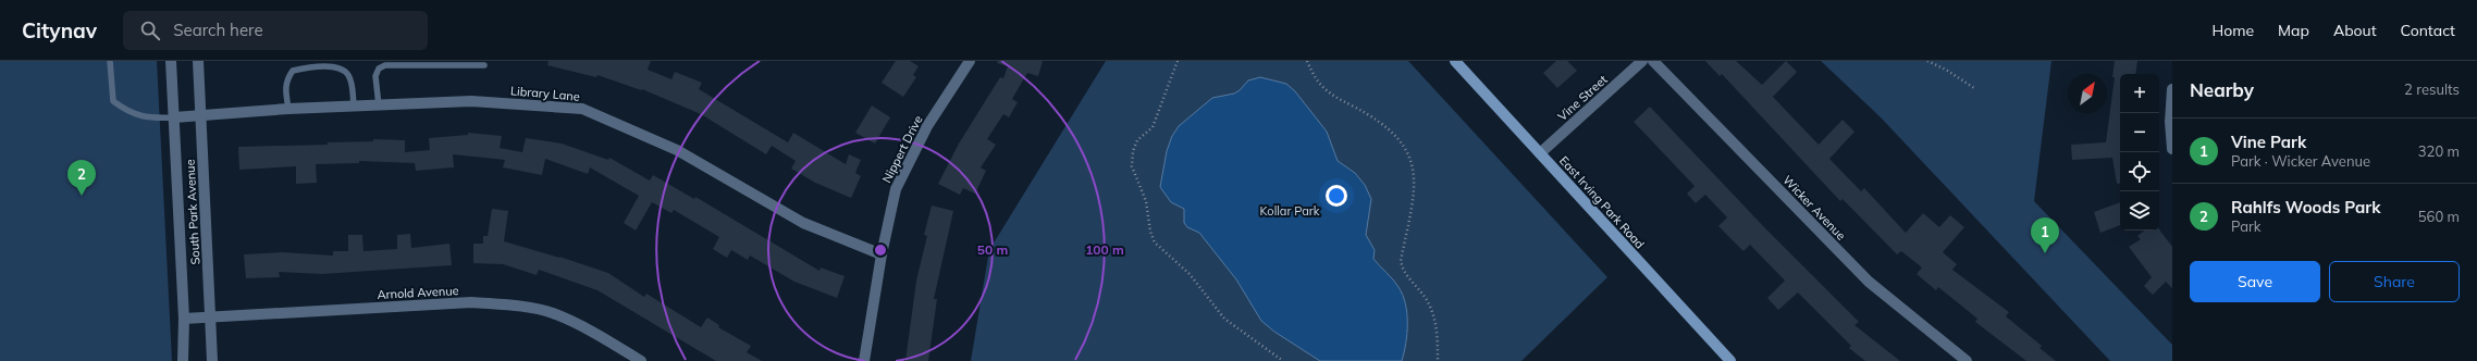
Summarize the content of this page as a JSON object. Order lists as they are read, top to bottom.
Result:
{
  "streets": {
    "main road": ["East Irving Park Road"],
    "street": [
      "Library Lane",
      "Vine Street",
      "Nippert Drive",
      "Wicker Avenue",
      "South Park Avenue",
      "Arnold Avenue"
    ]
  },
  "crossings": [
    ["Library Lane", "Nippert Drive"],
    ["Library Lane", "South Park Avenue"],
    ["Vine Street", "East Irving Park Road"],
    ["South Park Avenue", "Arnold Avenue"]
  ],
  "parks": ["Kollar Park"],
  "north": "top right",
  "page": {
    "header": "Citynav",
    "search": "Search here",
    "nav": [
      "Home",
      "Map",
      "About",
      "Contact"
    ],
    "heading": ["Nearby", "2 results"],
    "map_buttons": ["+", "−"],
    "list": [
      {
        "mark": "1",
        "name": "Vine Park",
        "note": "Park · Wicker Avenue",
        "value": "320 m"
      },
      {
        "mark": "2",
        "name": "Rahlfs Woods Park",
        "note": "Park",
        "value": "560 m"
      }
    ],
    "pins": ["2", "1"],
    "buttons": ["Save", "Share"]
  },
  "rings": ["50 m", "100 m"]
}
